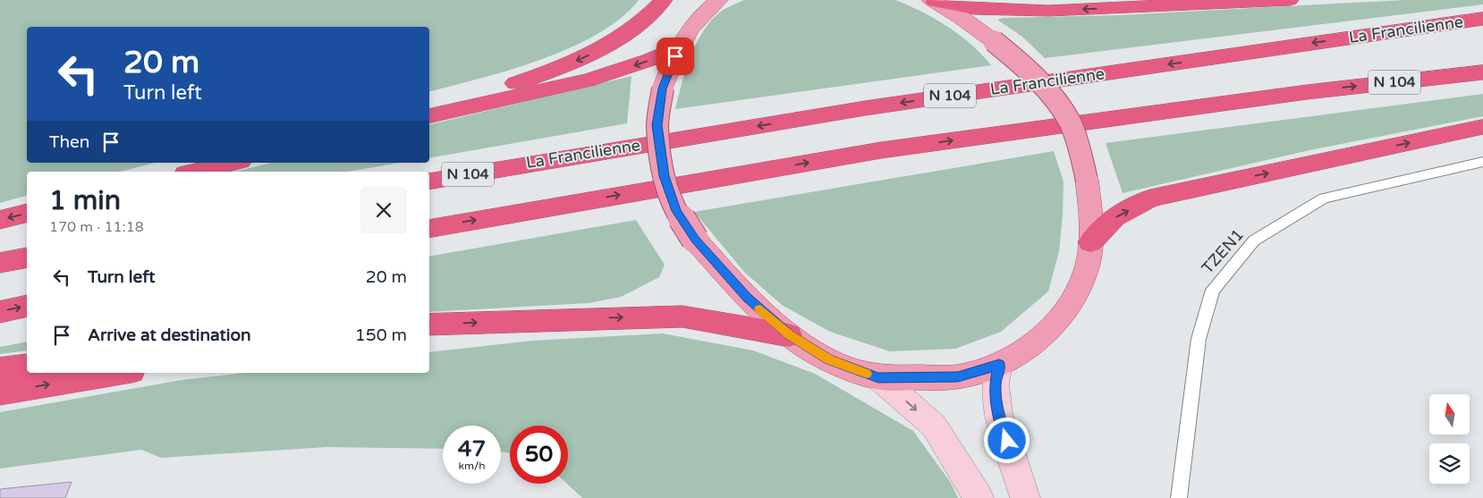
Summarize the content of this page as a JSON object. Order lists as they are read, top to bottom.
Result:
{
  "streets": {
    "highway": ["La Francilienne", "N 104"],
    "lane": ["TZEN1"]
  },
  "north": "top",
  "page": {
    "turn": ["20 m", "Turn left"],
    "then": "Then",
    "heading": ["1 min", "170 m · 11:18"],
    "list": [
      {
        "name": "Turn left",
        "value": "20 m"
      },
      {
        "name": "Arrive at destination",
        "value": "150 m"
      }
    ],
    "speed": "47 km/h",
    "limit": "50"
  }
}
